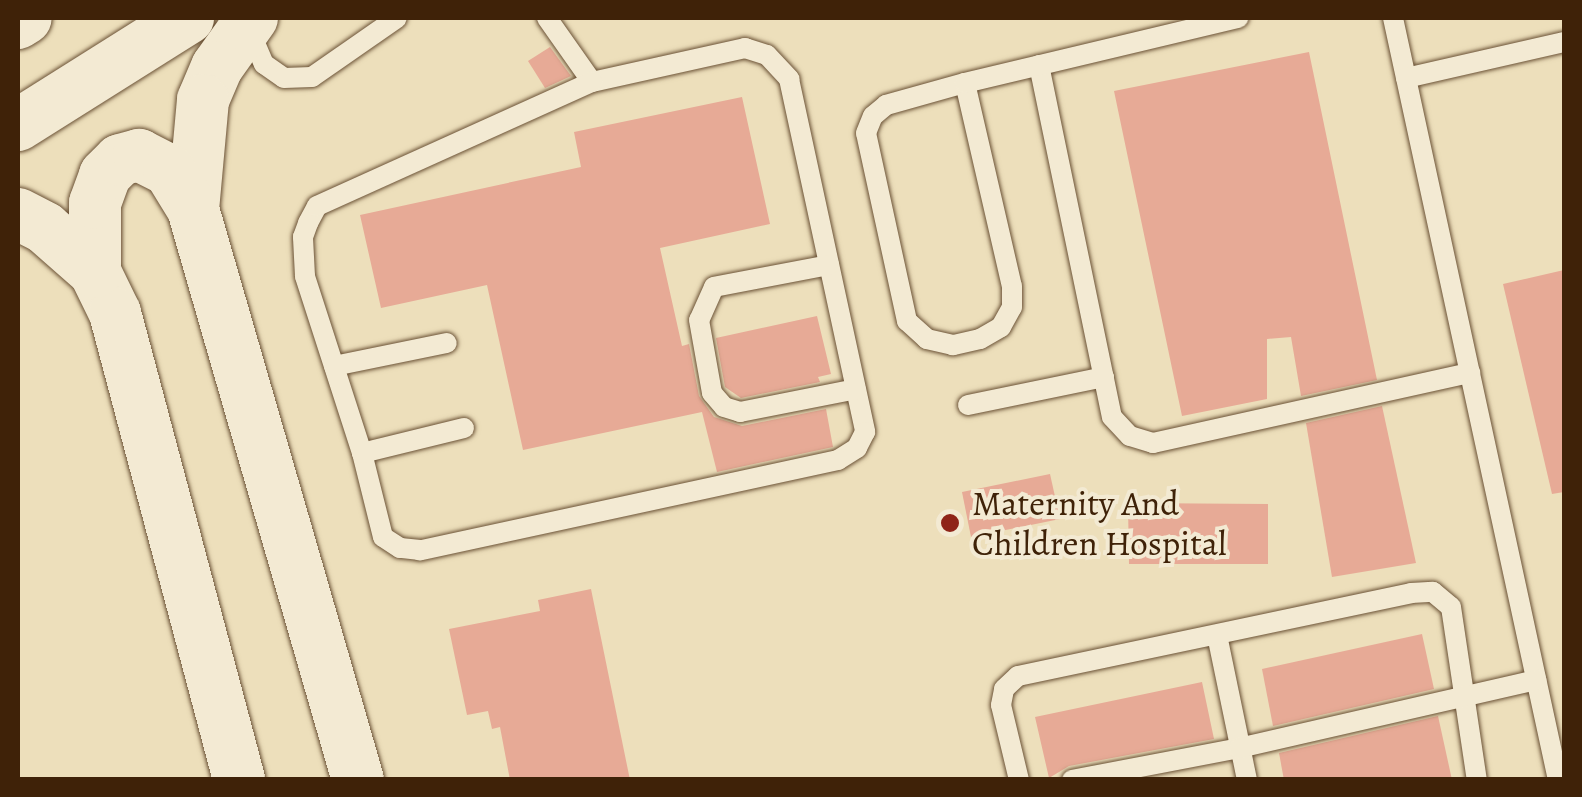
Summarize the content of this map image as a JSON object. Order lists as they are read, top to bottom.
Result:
{
  "places": ["Maternity And Children Hospital"]
}
